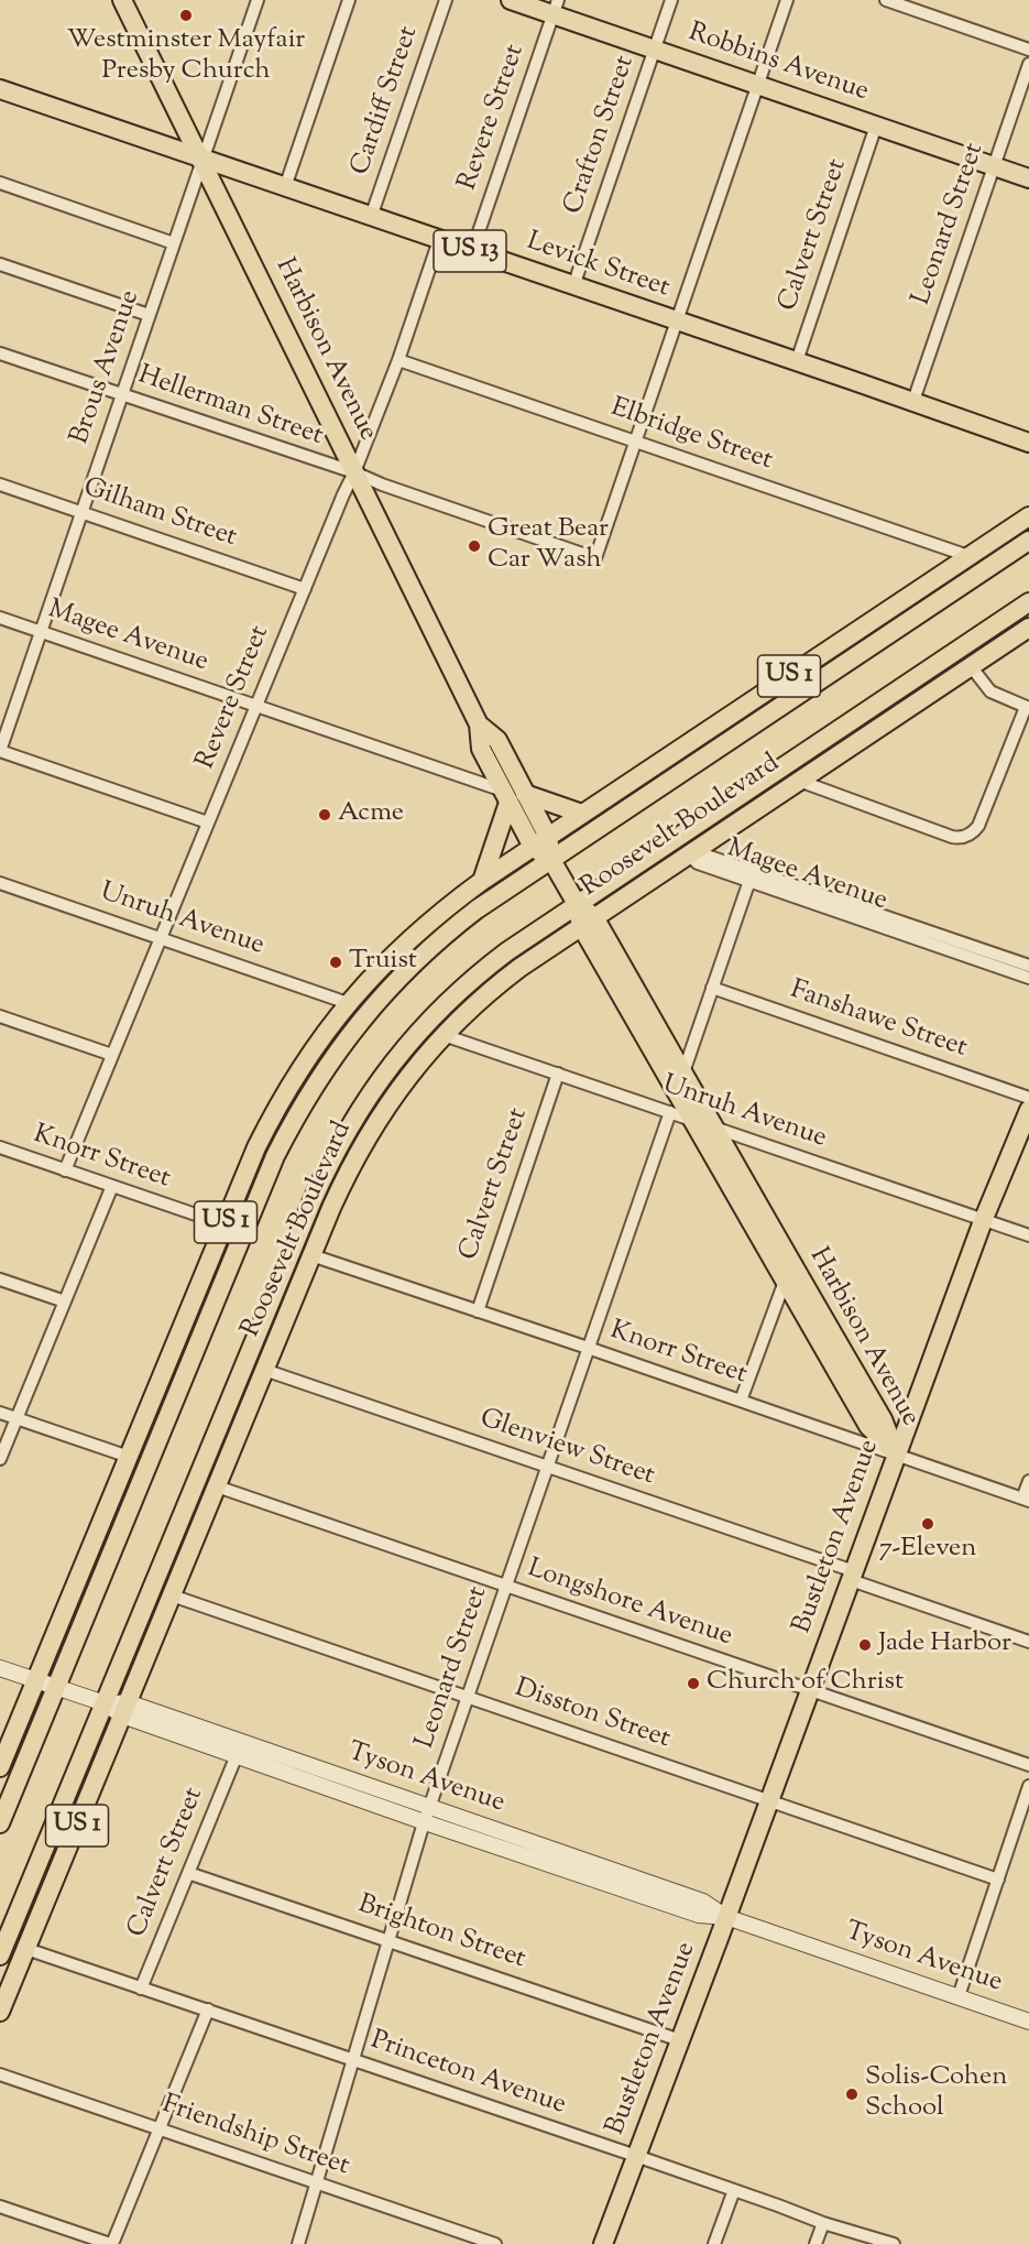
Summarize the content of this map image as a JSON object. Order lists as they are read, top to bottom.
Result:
{
  "streets": {
    "main road": [
      "Robbins Avenue",
      "US 13",
      "Levick Street",
      "Harbison Avenue",
      "US 1",
      "Roosevelt Boulevard",
      "Bustleton Avenue"
    ],
    "street": [
      "Cardiff Street",
      "Revere Street",
      "Crafton Street",
      "Leonard Street",
      "Calvert Street",
      "Brous Avenue",
      "Hellerman Street",
      "Elbridge Street",
      "Gilham Street",
      "Magee Avenue",
      "Unruh Avenue",
      "Fanshawe Street",
      "Knorr Street",
      "Glenview Street",
      "Longshore Avenue",
      "Disston Street",
      "Tyson Avenue",
      "Brighton Street",
      "Princeton Avenue",
      "Friendship Street"
    ]
  },
  "crossings": [
    ["Robbins Avenue", "Revere Street"],
    ["Robbins Avenue", "Crafton Street"],
    ["Robbins Avenue", "Leonard Street"],
    ["Robbins Avenue", "Calvert Street"],
    ["Cardiff Street", "Levick Street"],
    ["Revere Street", "Levick Street"],
    ["Revere Street", "Harbison Avenue"],
    ["Revere Street", "Hellerman Street"],
    ["Revere Street", "Elbridge Street"],
    ["Revere Street", "Gilham Street"],
    ["Revere Street", "Magee Avenue"],
    ["Revere Street", "Unruh Avenue"],
    ["Revere Street", "Knorr Street"],
    ["Crafton Street", "Levick Street"],
    ["Leonard Street", "Levick Street"],
    ["Leonard Street", "Unruh Avenue"],
    ["Leonard Street", "Knorr Street"],
    ["Leonard Street", "Glenview Street"],
    ["Leonard Street", "Longshore Avenue"],
    ["Leonard Street", "Disston Street"],
    ["Leonard Street", "Tyson Avenue"],
    ["Leonard Street", "Brighton Street"],
    ["Leonard Street", "Princeton Avenue"],
    ["Leonard Street", "Friendship Street"],
    ["Calvert Street", "Levick Street"],
    ["Calvert Street", "Unruh Avenue"],
    ["Calvert Street", "Knorr Street"],
    ["Calvert Street", "Tyson Avenue"],
    ["Calvert Street", "Brighton Street"],
    ["Calvert Street", "Princeton Avenue"],
    ["Levick Street", "Harbison Avenue"],
    ["Levick Street", "Brous Avenue"],
    ["Harbison Avenue", "Brous Avenue"],
    ["Harbison Avenue", "Hellerman Street"],
    ["Harbison Avenue", "Magee Avenue"],
    ["Harbison Avenue", "US 1"],
    ["Harbison Avenue", "Roosevelt Boulevard"],
    ["Harbison Avenue", "Unruh Avenue"],
    ["Harbison Avenue", "Knorr Street"],
    ["Harbison Avenue", "Bustleton Avenue"],
    ["Brous Avenue", "Hellerman Street"],
    ["Brous Avenue", "Gilham Street"],
    ["Brous Avenue", "Magee Avenue"],
    ["Hellerman Street", "Elbridge Street"],
    ["Elbridge Street", "US 1"],
    ["Magee Avenue", "Roosevelt Boulevard"],
    ["US 1", "Unruh Avenue"],
    ["US 1", "Knorr Street"],
    ["US 1", "Tyson Avenue"],
    ["Roosevelt Boulevard", "Unruh Avenue"],
    ["Roosevelt Boulevard", "Knorr Street"],
    ["Roosevelt Boulevard", "Glenview Street"],
    ["Roosevelt Boulevard", "Longshore Avenue"],
    ["Roosevelt Boulevard", "Disston Street"],
    ["Roosevelt Boulevard", "Tyson Avenue"],
    ["Roosevelt Boulevard", "Princeton Avenue"],
    ["Unruh Avenue", "Bustleton Avenue"],
    ["Knorr Street", "Bustleton Avenue"],
    ["Glenview Street", "Bustleton Avenue"],
    ["Bustleton Avenue", "Longshore Avenue"],
    ["Bustleton Avenue", "Disston Street"],
    ["Bustleton Avenue", "Tyson Avenue"],
    ["Bustleton Avenue", "Brighton Street"],
    ["Bustleton Avenue", "Princeton Avenue"]
  ],
  "places": [
    "Westminster Mayfair Presby Church",
    "Great Bear Car Wash",
    "Acme",
    "Truist",
    "7-Eleven",
    "Jade Harbor",
    "Church of Christ",
    "Solis-Cohen School"
  ]
}
